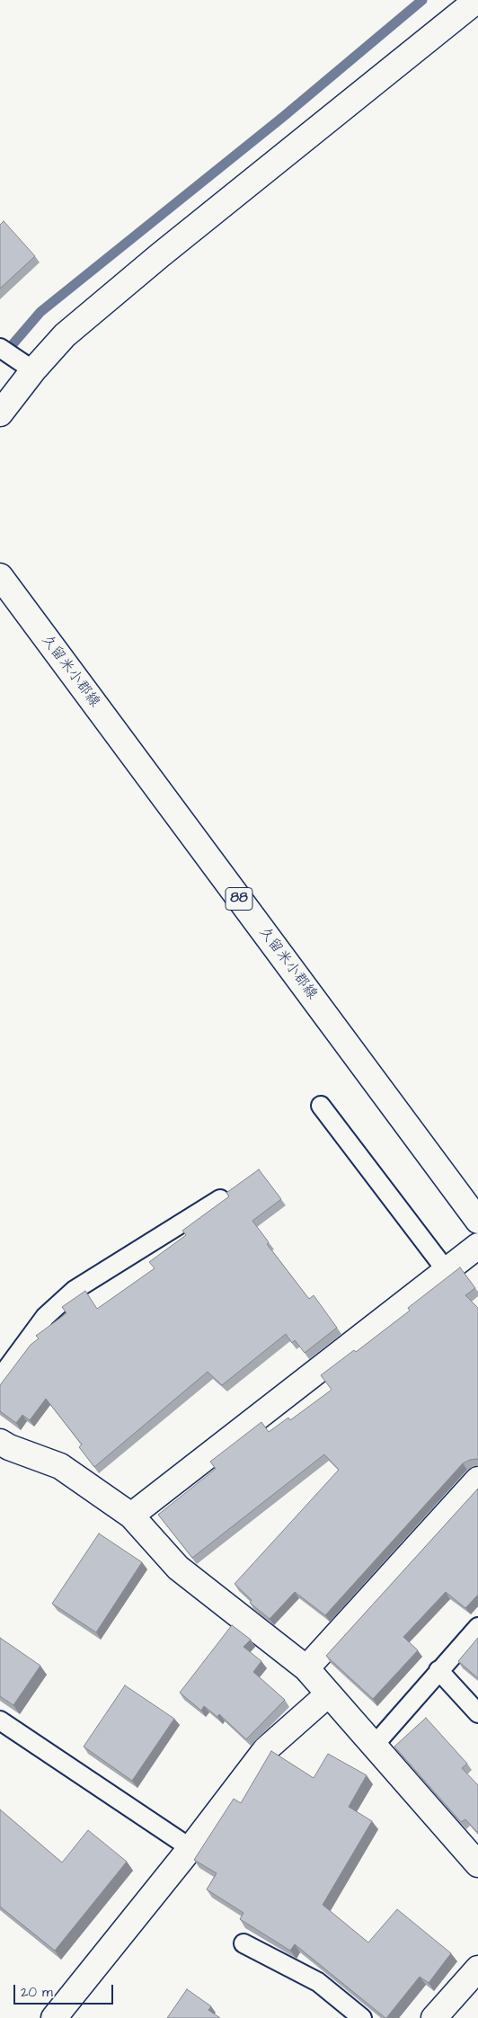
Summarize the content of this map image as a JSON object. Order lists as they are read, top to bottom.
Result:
{
  "streets": {
    "street": ["久留米小郡線", "88"]
  },
  "scale_bar": "20 m"
}
